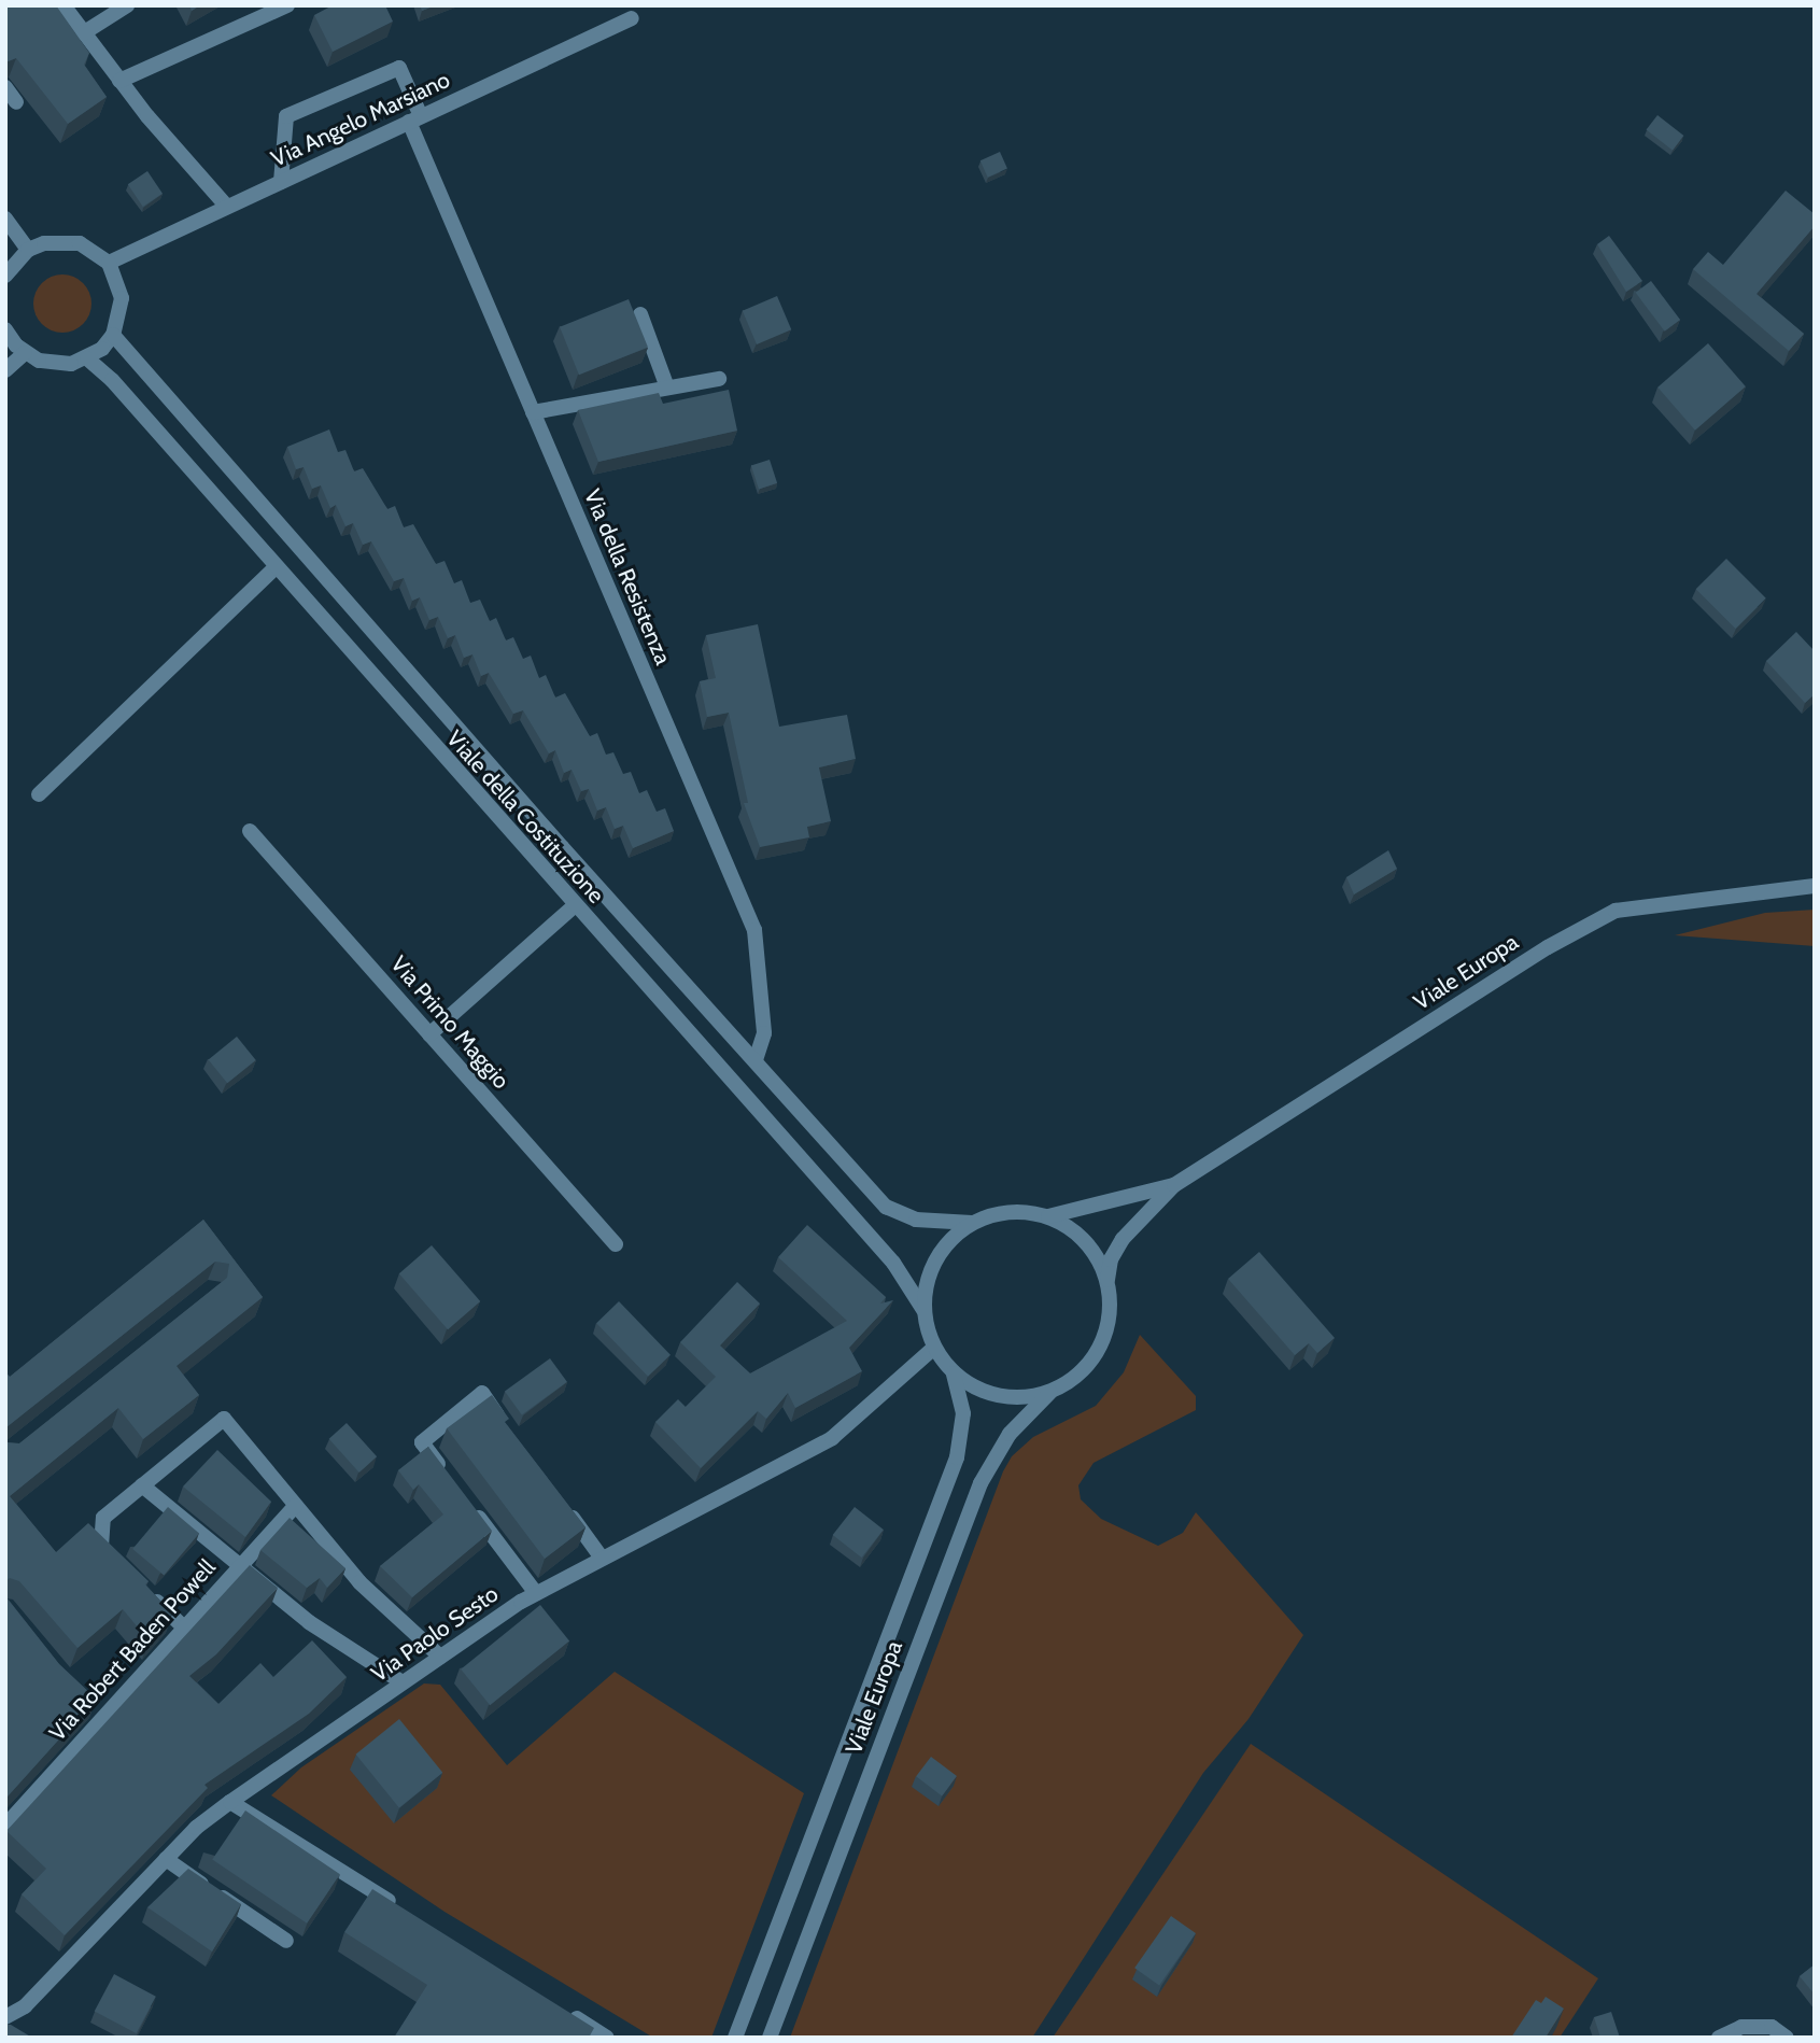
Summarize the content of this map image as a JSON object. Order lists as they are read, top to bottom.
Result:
{
  "streets": {
    "street": [
      "Via Angelo Marsiano",
      "Via della Resistenza",
      "Viale della Costituzione",
      "Viale Europa",
      "Via Primo Maggio",
      "Via Paolo Sesto",
      "Via Robert Baden Powell"
    ]
  },
  "crossings": [
    ["Via Angelo Marsiano", "Via della Resistenza"],
    ["Via della Resistenza", "Viale della Costituzione"],
    ["Viale della Costituzione", "Viale Europa"],
    ["Viale della Costituzione", "Via Paolo Sesto"],
    ["Viale Europa", "Via Paolo Sesto"]
  ]
}
